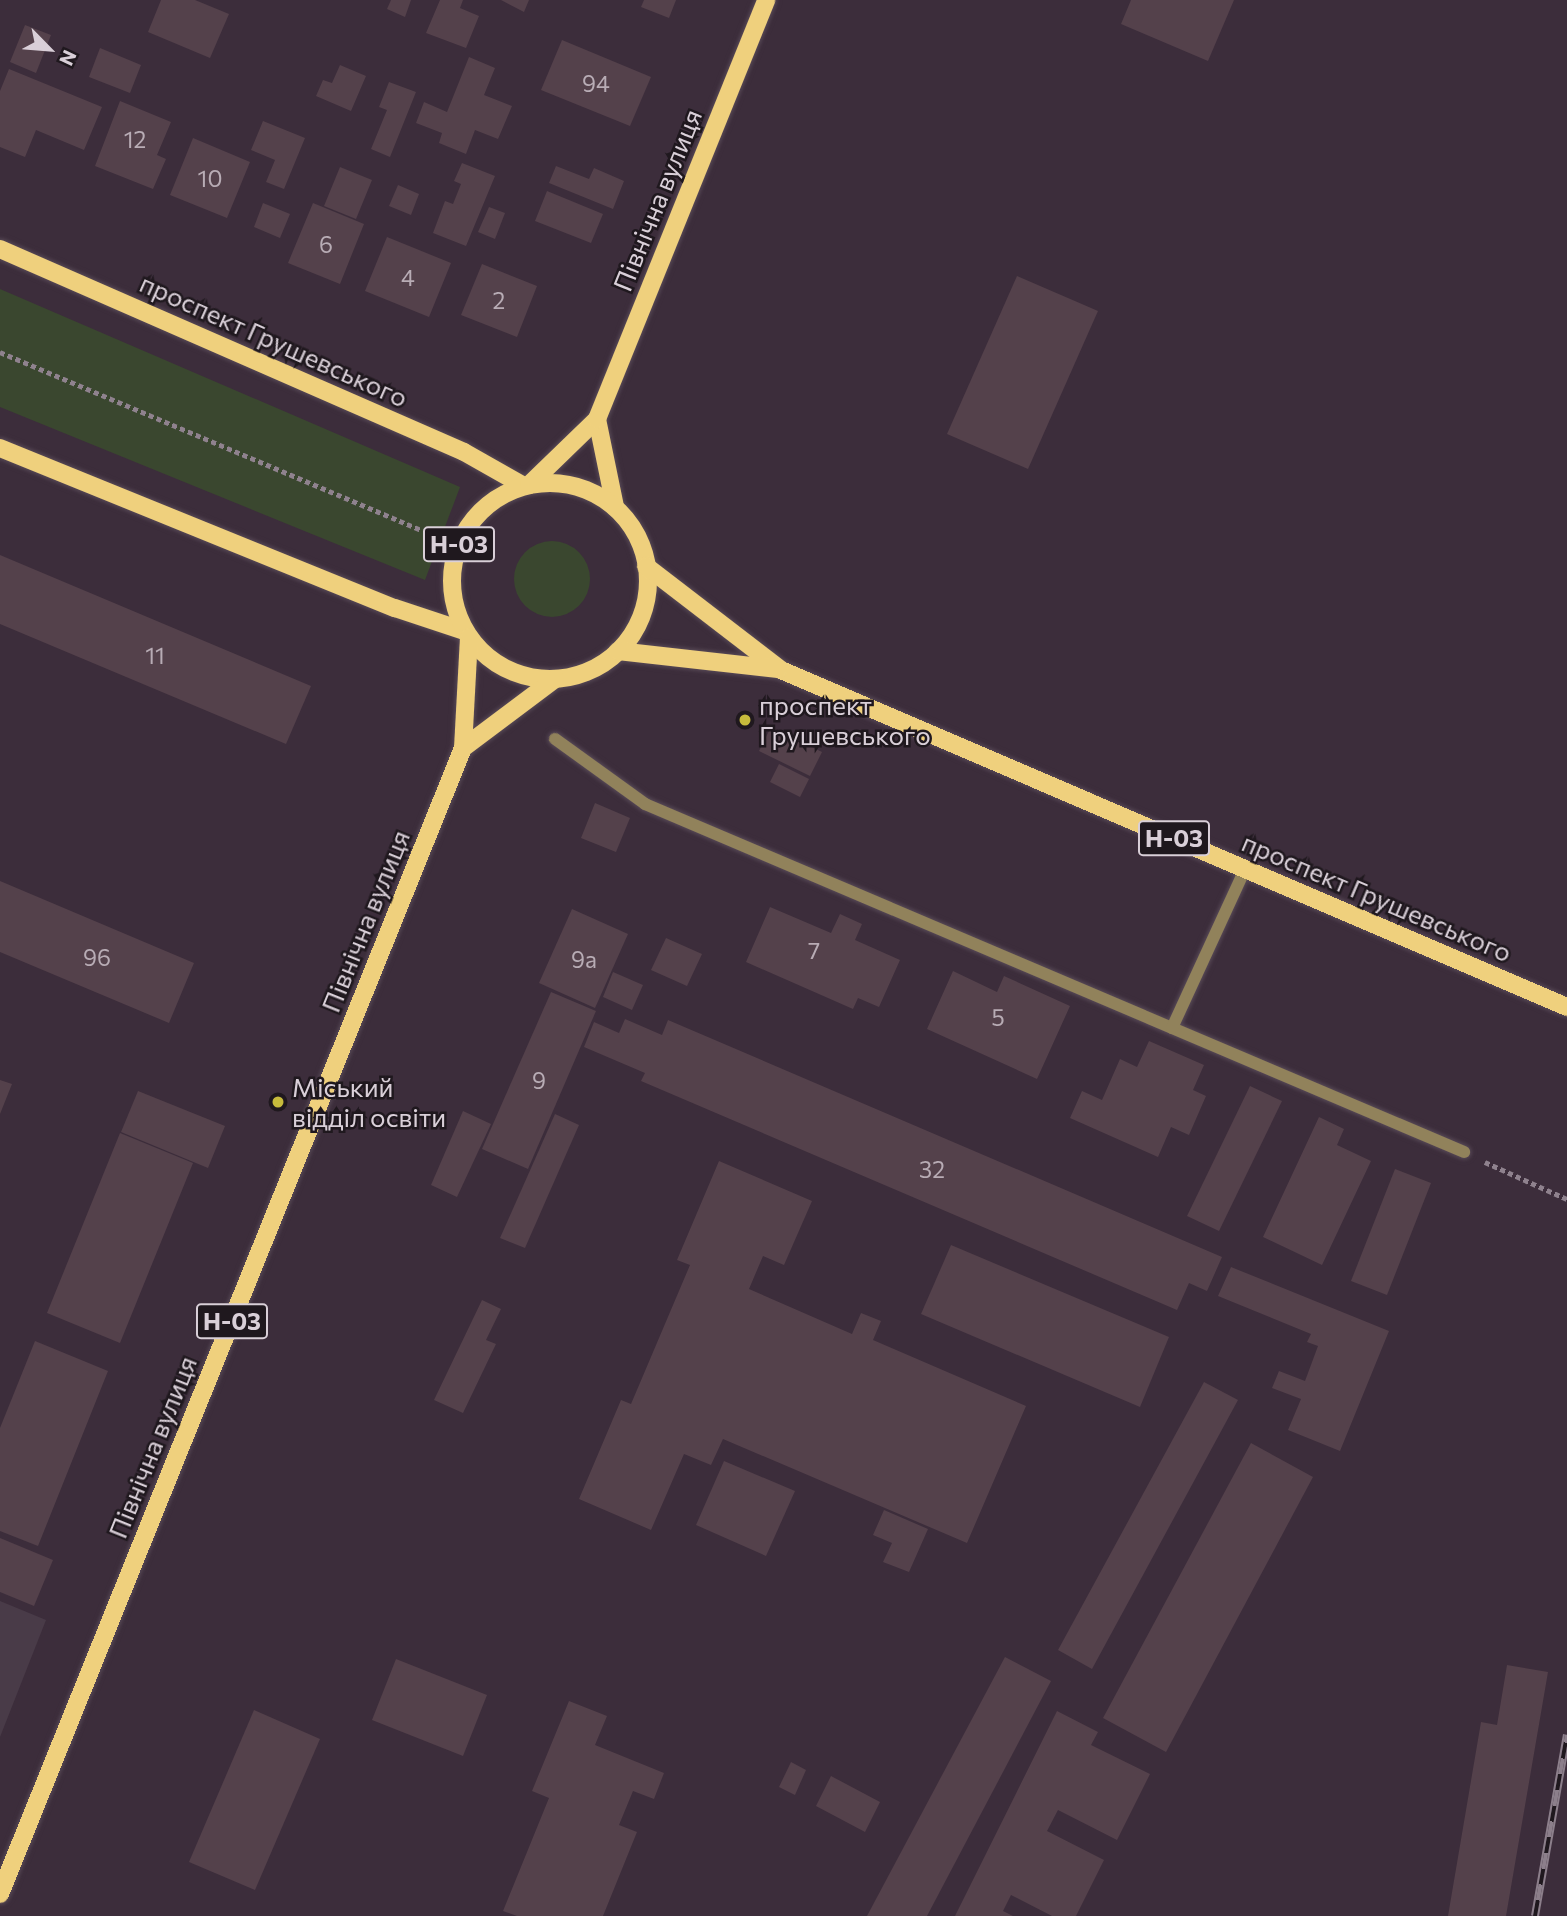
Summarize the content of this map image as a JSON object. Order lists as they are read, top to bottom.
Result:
{
  "streets": {
    "main road": ["Північна вулиця", "проспект Грушевського", "Н-03"]
  },
  "crossings": [
    ["Північна вулиця", "проспект Грушевського"],
    ["Північна вулиця", "Н-03"],
    ["проспект Грушевського", "Н-03"]
  ],
  "places": ["проспект Грушевського", "Міський відділ освіти"],
  "house_numbers": [
    "94",
    "12",
    "10",
    "6",
    "4",
    "2",
    "11",
    "7",
    "96",
    "9а",
    "5",
    "9",
    "32"
  ],
  "north": "bottom right"
}
